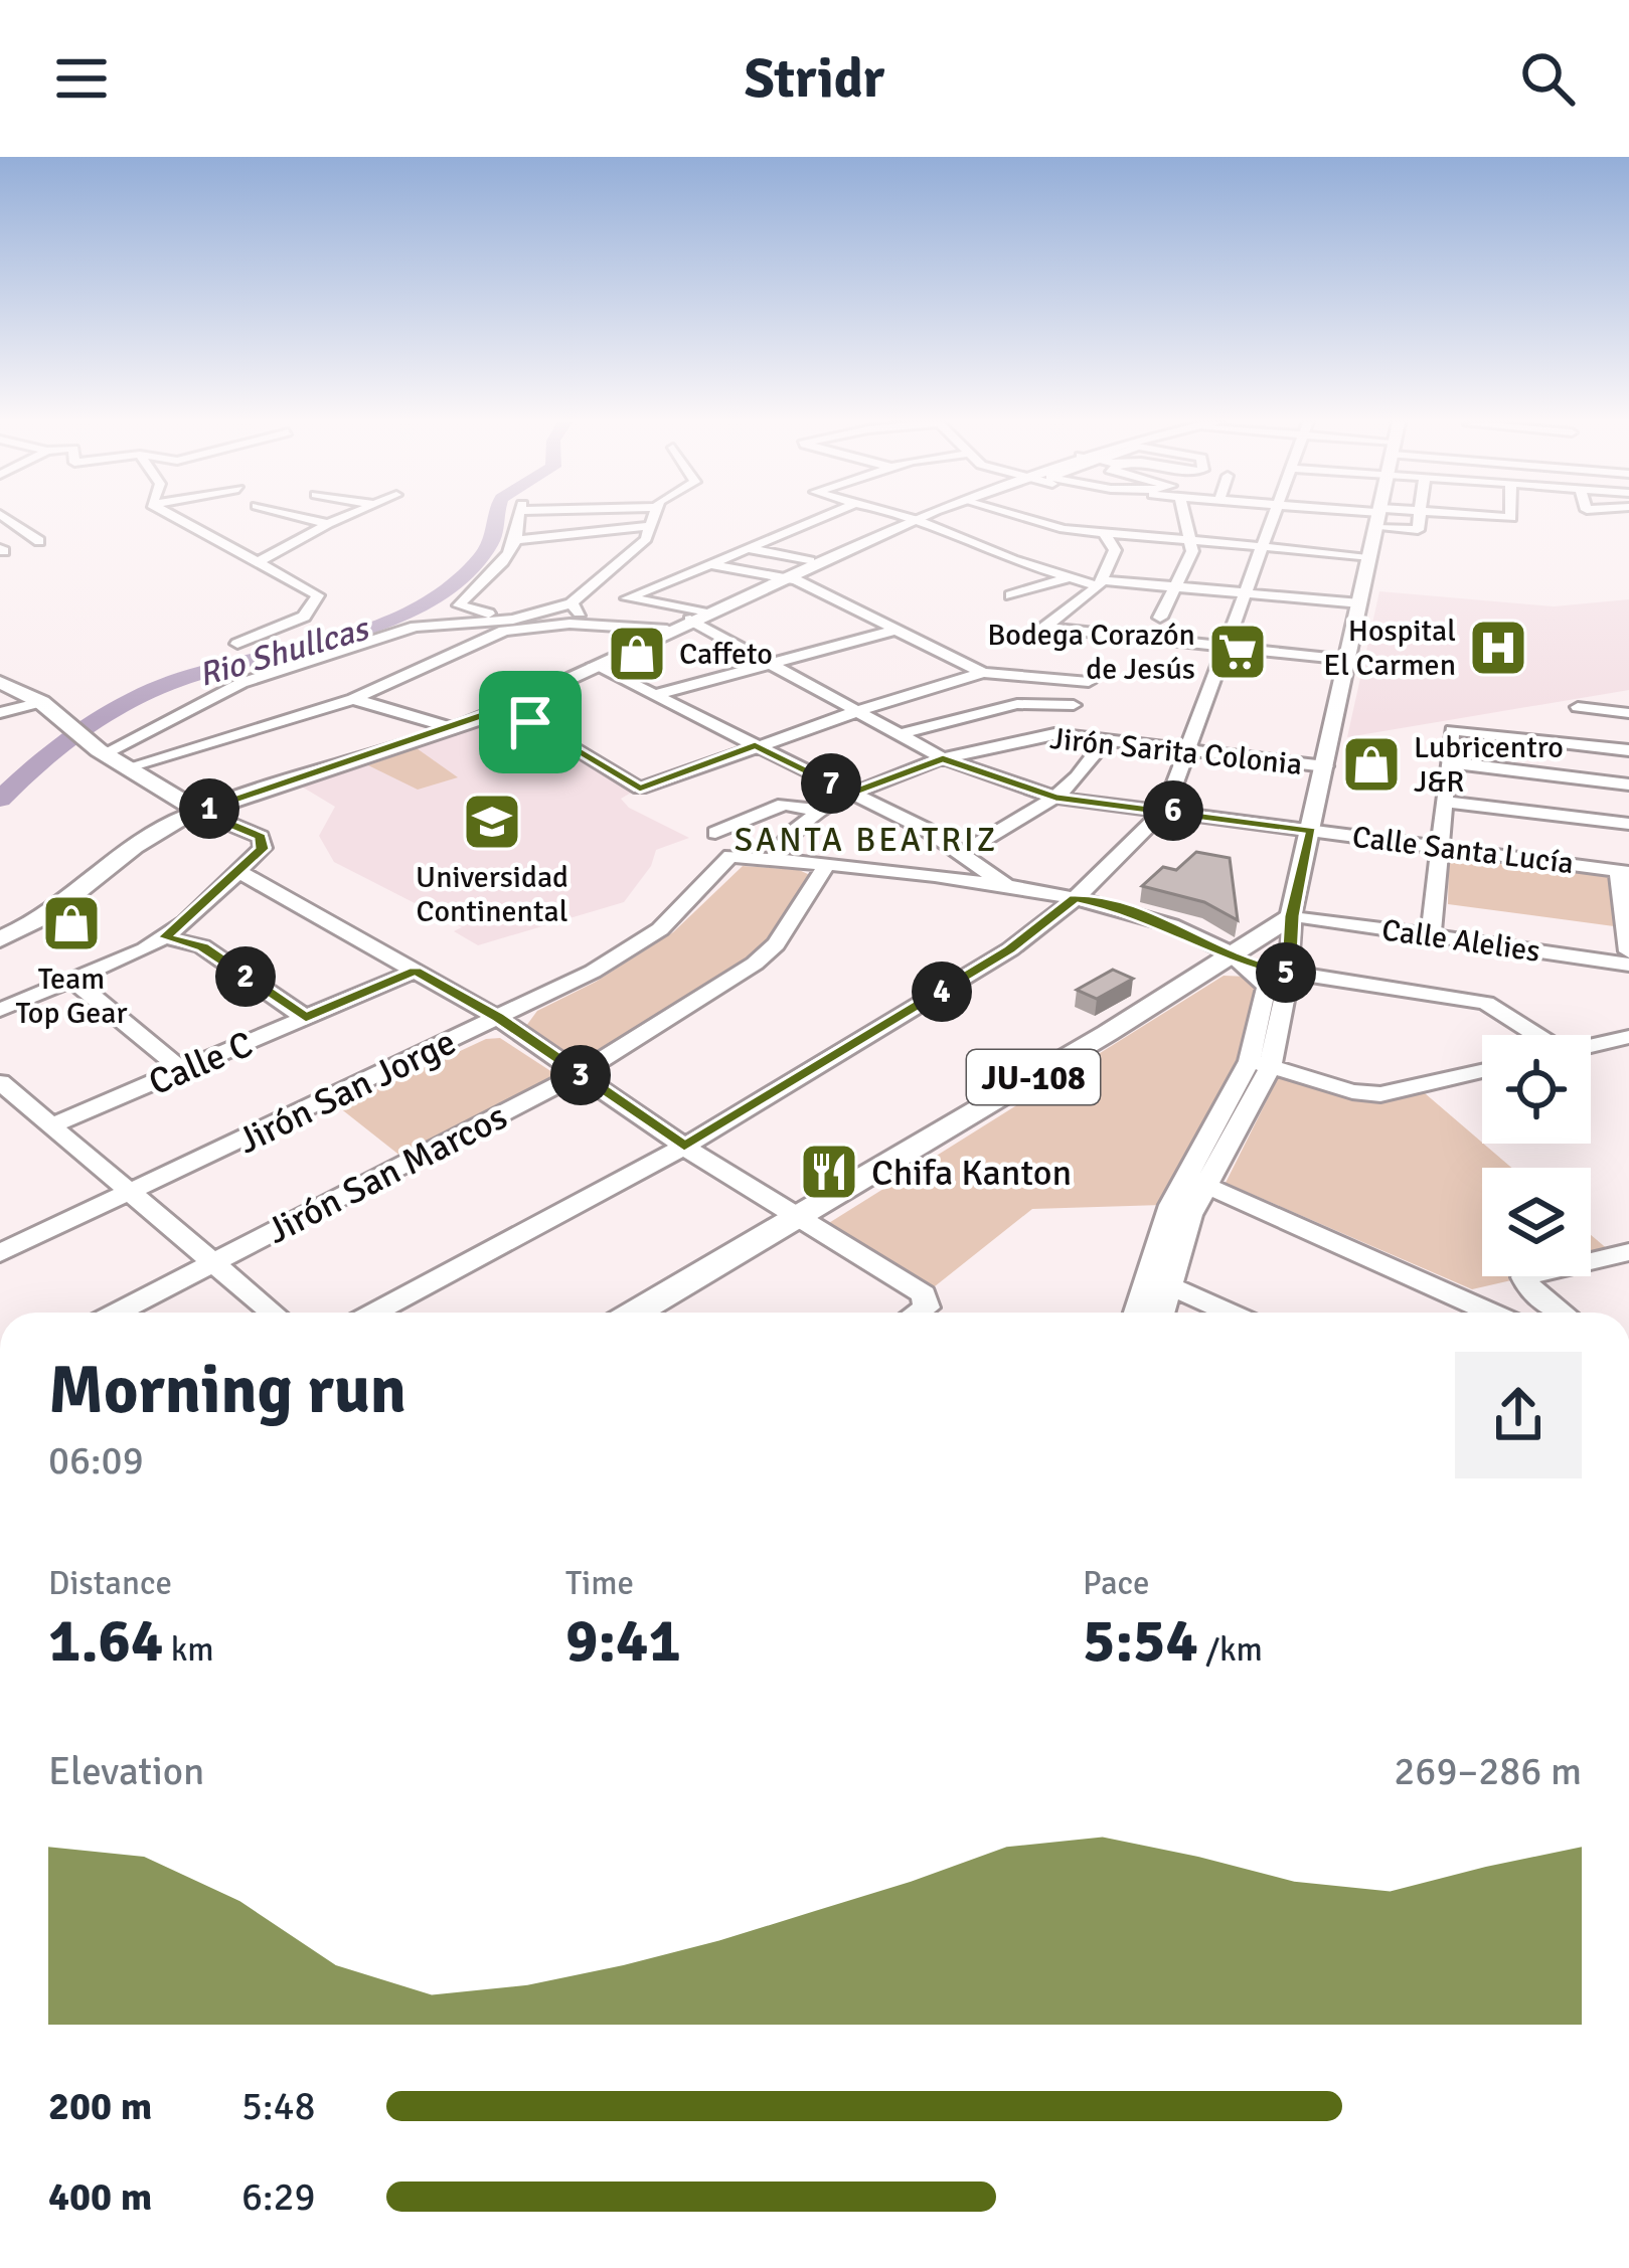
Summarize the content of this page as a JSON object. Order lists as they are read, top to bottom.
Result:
{
  "streets": {
    "main road": ["JU-108"],
    "street": [
      "Jirón Sarita Colonia",
      "Calle Santa Lucía",
      "Calle Alelies",
      "Calle C",
      "Jirón San Jorge",
      "Jirón San Marcos"
    ]
  },
  "crossings": [
    ["Jirón Sarita Colonia", "Calle Santa Lucía"],
    ["Jirón Sarita Colonia", "Jirón San Jorge"],
    ["Calle Alelies", "JU-108"]
  ],
  "districts": ["SANTA BEATRIZ"],
  "water": ["Rio Shullcas"],
  "places": {
    "hospital": ["Hospital El Carmen"],
    "supermarket": ["Bodega Corazón de Jesús"],
    "shop": ["Caffeto", "Lubricentro J&R", "Team Top Gear"],
    "school or university": ["Universidad Continental"],
    "restaurant": ["Chifa Kanton"]
  },
  "page": {
    "header": "Stridr",
    "pins": [
      "7",
      "1",
      "6",
      "5",
      "2",
      "4",
      "3"
    ],
    "heading": ["Morning run", "06:09"],
    "stats": [
      ["Distance", "1.64 km"],
      ["Time", "9:41"],
      ["Pace", "5:54 /km"]
    ],
    "chart": ["Elevation", "269–286 m"],
    "list": [
      {
        "name": "200 m",
        "note": "5:48"
      },
      {
        "name": "400 m",
        "note": "6:29"
      }
    ]
  }
}
